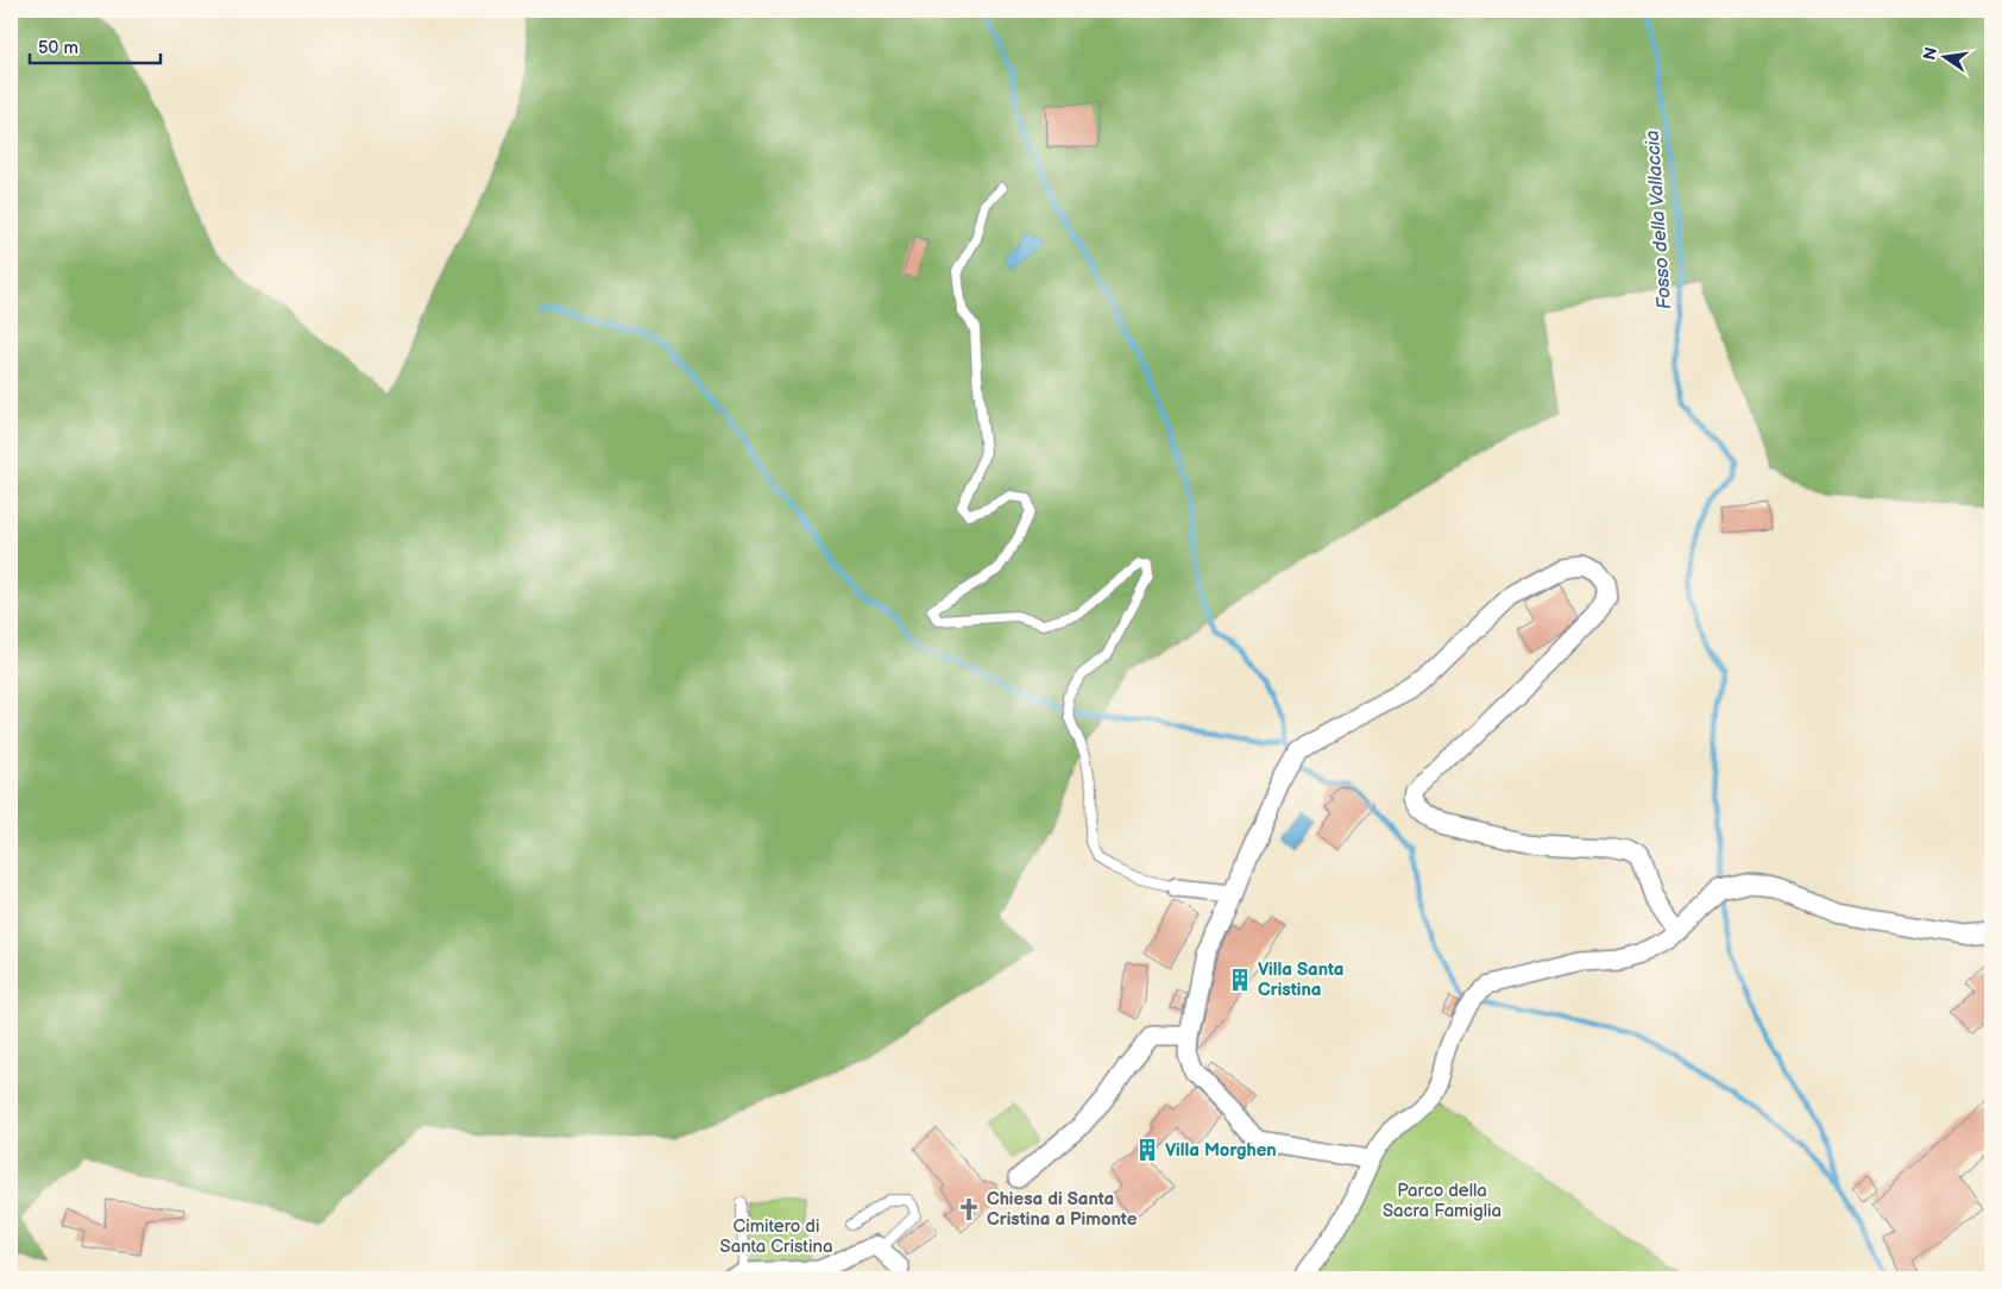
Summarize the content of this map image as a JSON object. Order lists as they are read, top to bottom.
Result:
{
  "water": ["Fosso della Vallaccia"],
  "parks": ["Parco della Sacra Famiglia", "Cimitero di Santa Cristina"],
  "places": {
    "building": ["Villa Santa Cristina", "Villa Morghen"],
    "church": ["Chiesa di Santa Cristina a Pimonte"]
  },
  "scale_bar": "50 m",
  "north": "left"
}
